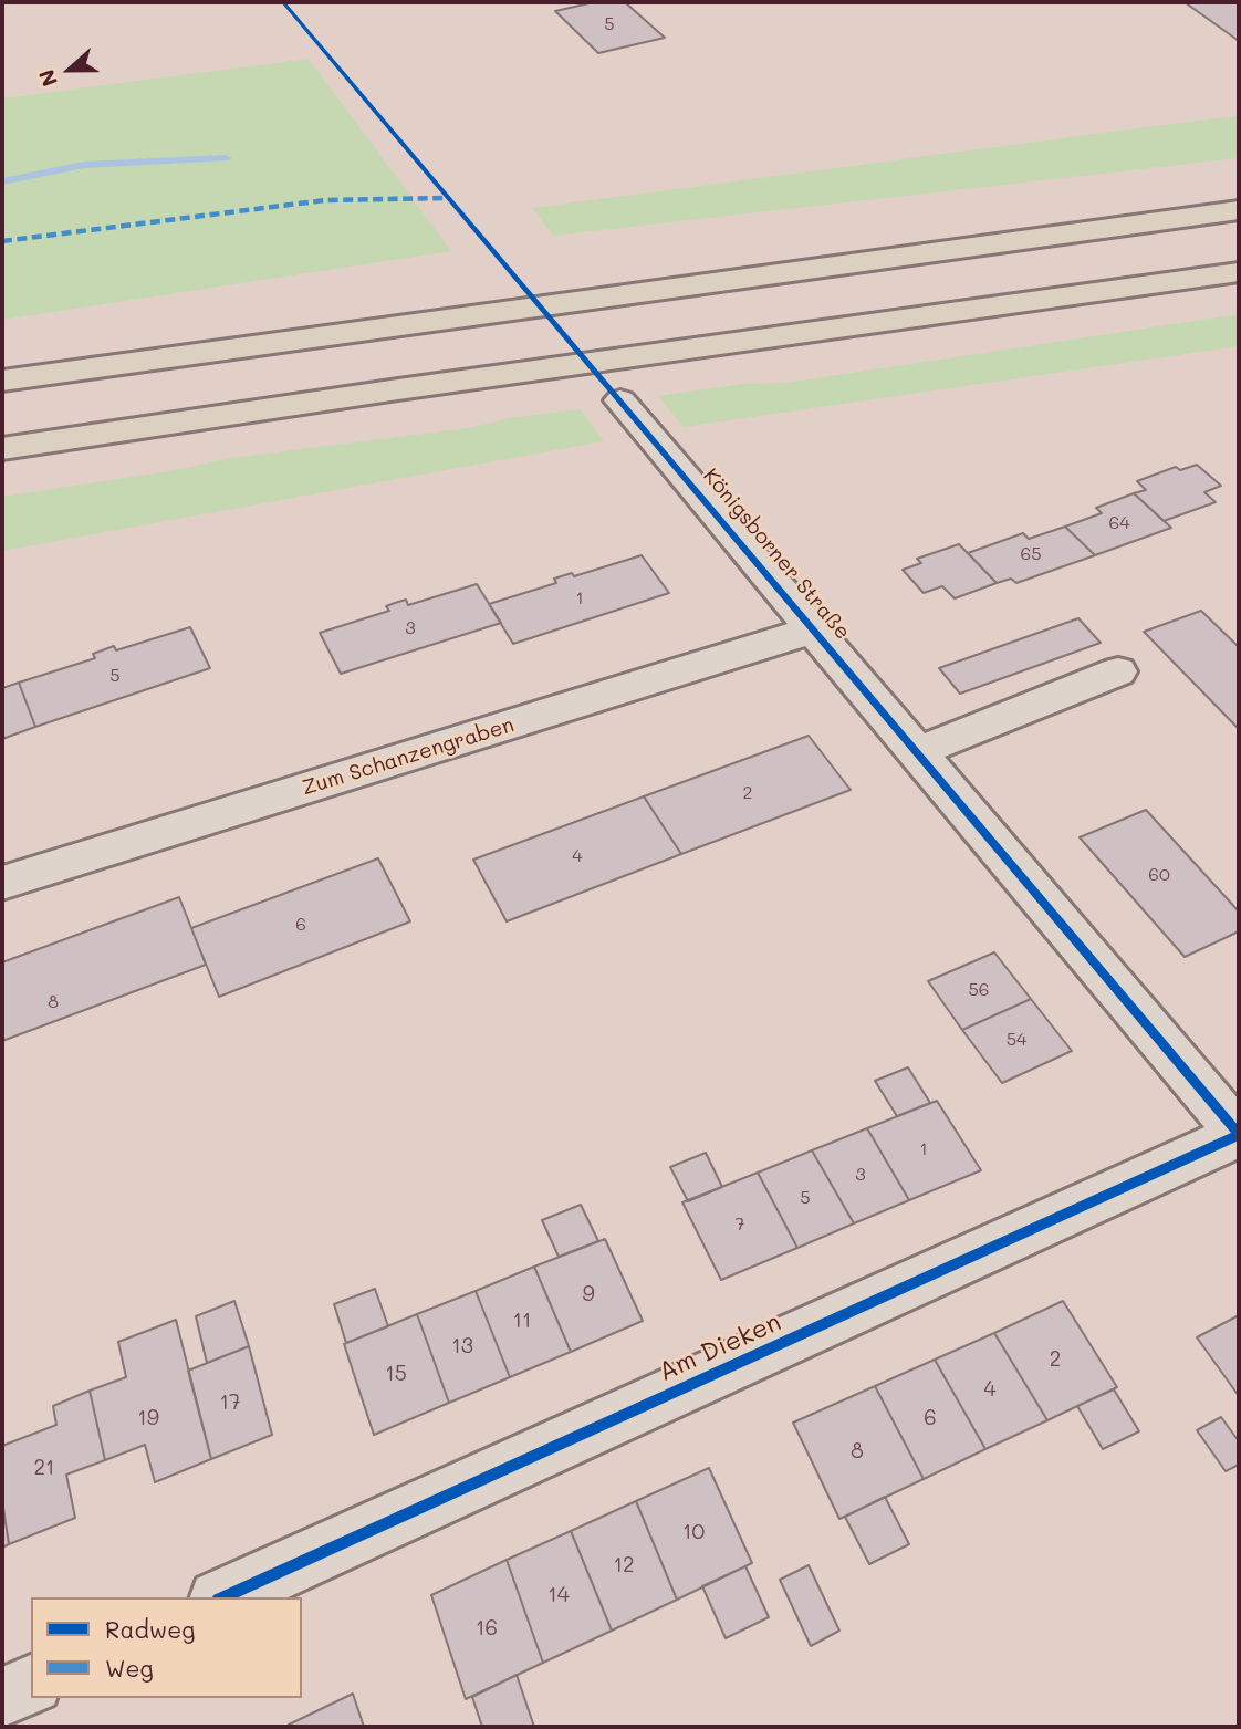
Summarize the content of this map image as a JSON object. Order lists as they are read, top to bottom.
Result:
{
  "streets": {
    "street": ["Königsborner Straße", "Zum Schanzengraben", "Am Dieken"]
  },
  "crossings": [
    ["Königsborner Straße", "Zum Schanzengraben"],
    ["Königsborner Straße", "Am Dieken"]
  ],
  "house_numbers": [
    "5",
    "64",
    "65",
    "1",
    "3",
    "5",
    "2",
    "4",
    "60",
    "6",
    "56",
    "8",
    "54",
    "1",
    "3",
    "5",
    "7",
    "9",
    "11",
    "13",
    "2",
    "15",
    "4",
    "17",
    "19",
    "6",
    "8",
    "21",
    "10",
    "12",
    "14",
    "16"
  ],
  "legend": ["Radweg", "Weg"],
  "north": "left"
}
